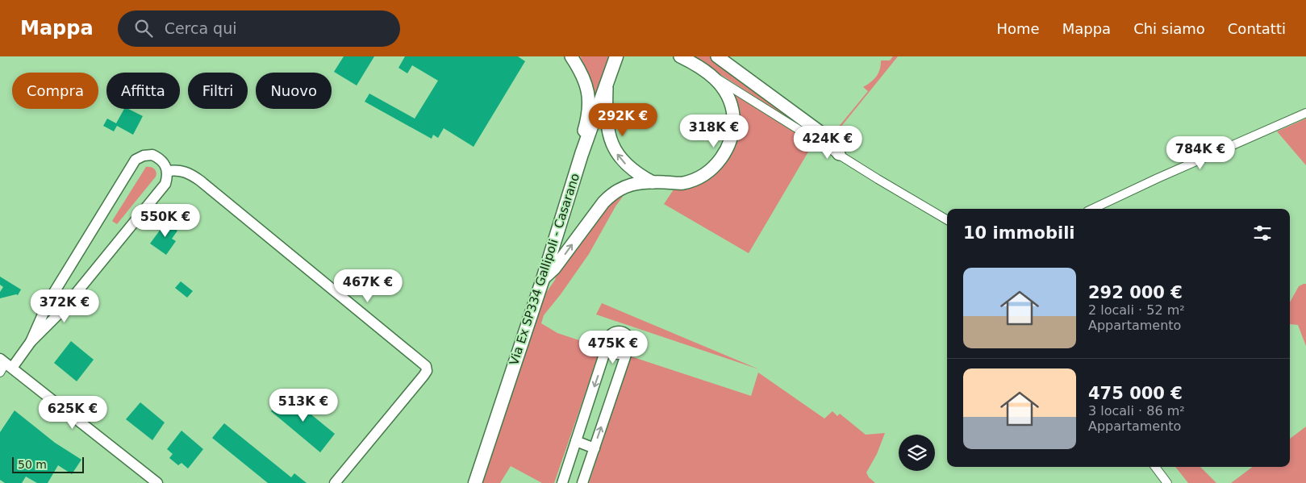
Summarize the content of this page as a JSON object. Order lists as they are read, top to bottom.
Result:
{
  "streets": {
    "main road": ["Via Ex SP334 Gallipoli - Casarano"]
  },
  "scale_bar": "50 m",
  "page": {
    "header": "Mappa",
    "search": "Cerca qui",
    "nav": [
      "Home",
      "Mappa",
      "Chi siamo",
      "Contatti"
    ],
    "chip": [
      "Compra",
      "Affitta",
      "Filtri",
      "Nuovo"
    ],
    "price": [
      "292K €",
      "318K €",
      "424K €",
      "784K €",
      "550K €",
      "467K €",
      "372K €",
      "475K €",
      "513K €",
      "625K €"
    ],
    "heading": "10 immobili",
    "list": [
      {
        "name": "292 000 €",
        "note": "2 locali · 52 m² · Appartamento"
      },
      {
        "name": "475 000 €",
        "note": "3 locali · 86 m² · Appartamento"
      }
    ],
    "scale": "50 m"
  }
}
